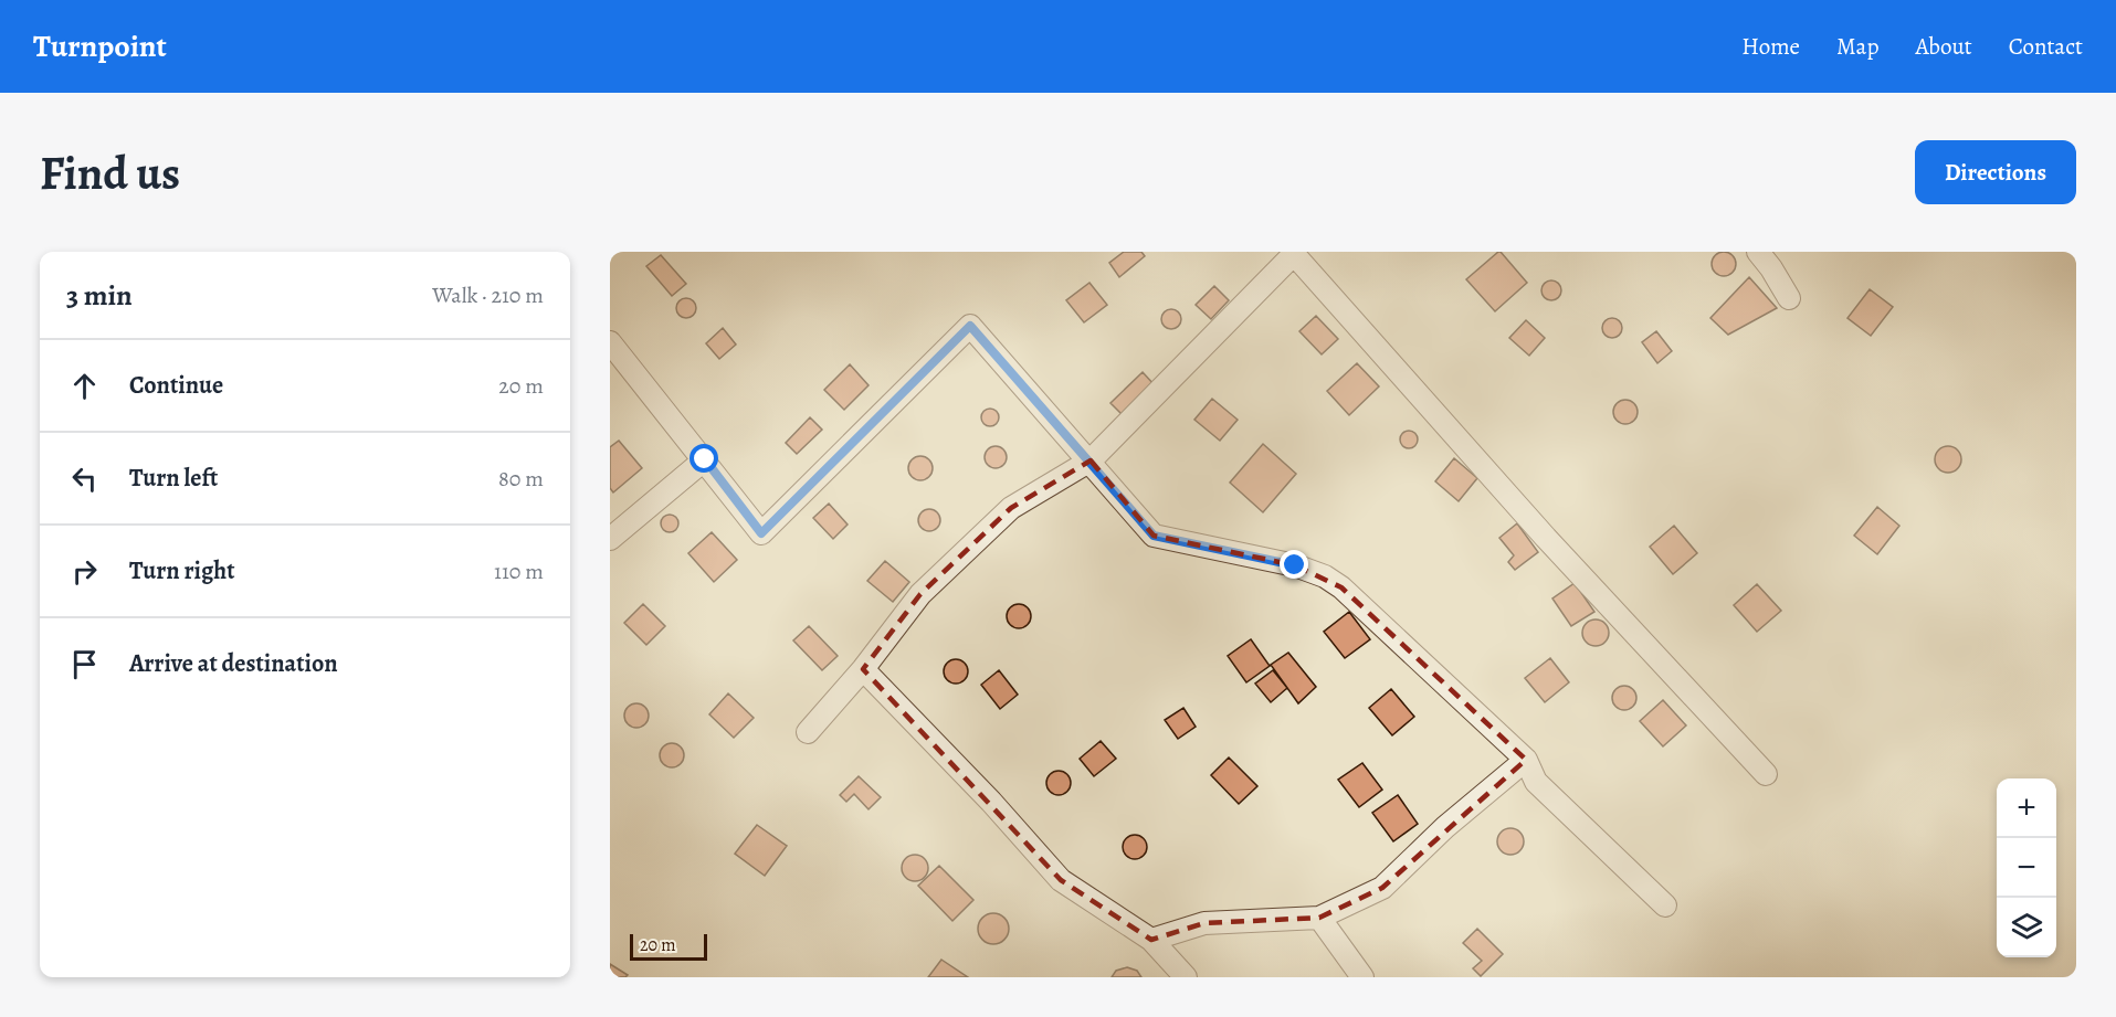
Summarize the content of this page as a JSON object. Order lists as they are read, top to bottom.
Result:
{
  "scale_bar": "20 m",
  "page": {
    "header": "Turnpoint",
    "nav": [
      "Home",
      "Map",
      "About",
      "Contact"
    ],
    "buttons": "Directions",
    "title": "Find us",
    "heading": ["3 min", "Walk · 210 m"],
    "list": [
      ["Continue", "20 m"],
      ["Turn left", "80 m"],
      ["Turn right", "110 m"],
      "Arrive at destination"
    ],
    "map_buttons": ["+", "−"],
    "scale": "20 m"
  }
}
